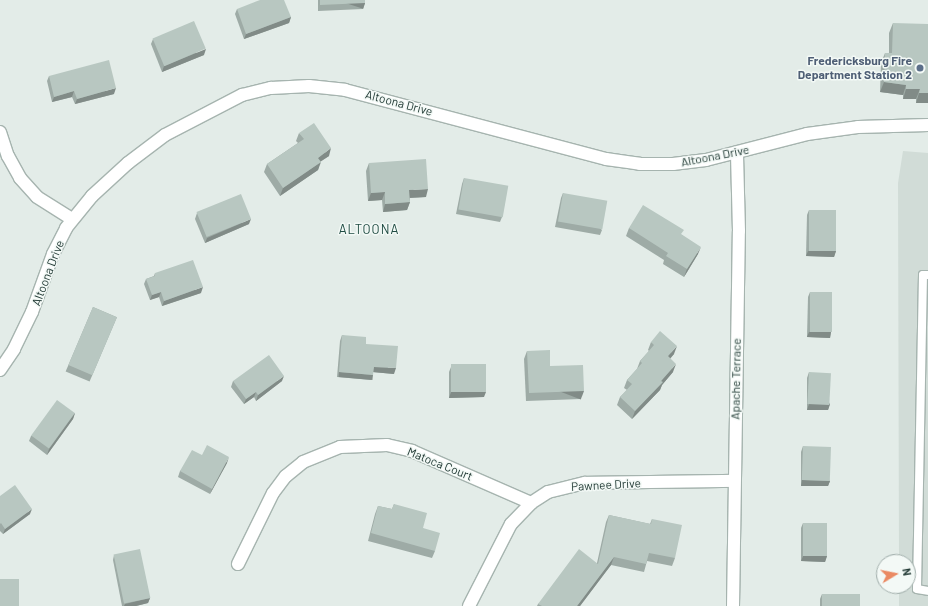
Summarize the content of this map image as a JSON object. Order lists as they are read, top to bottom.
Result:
{
  "streets": {
    "street": [
      "Altoona Drive",
      "Apache Terrace",
      "Matoca Court",
      "Pawnee Drive"
    ]
  },
  "crossings": [
    ["Altoona Drive", "Apache Terrace"],
    ["Apache Terrace", "Pawnee Drive"],
    ["Matoca Court", "Pawnee Drive"]
  ],
  "districts": ["ALTOONA"],
  "places": ["Fredericksburg Fire Department Station 2"],
  "north": "right"
}
